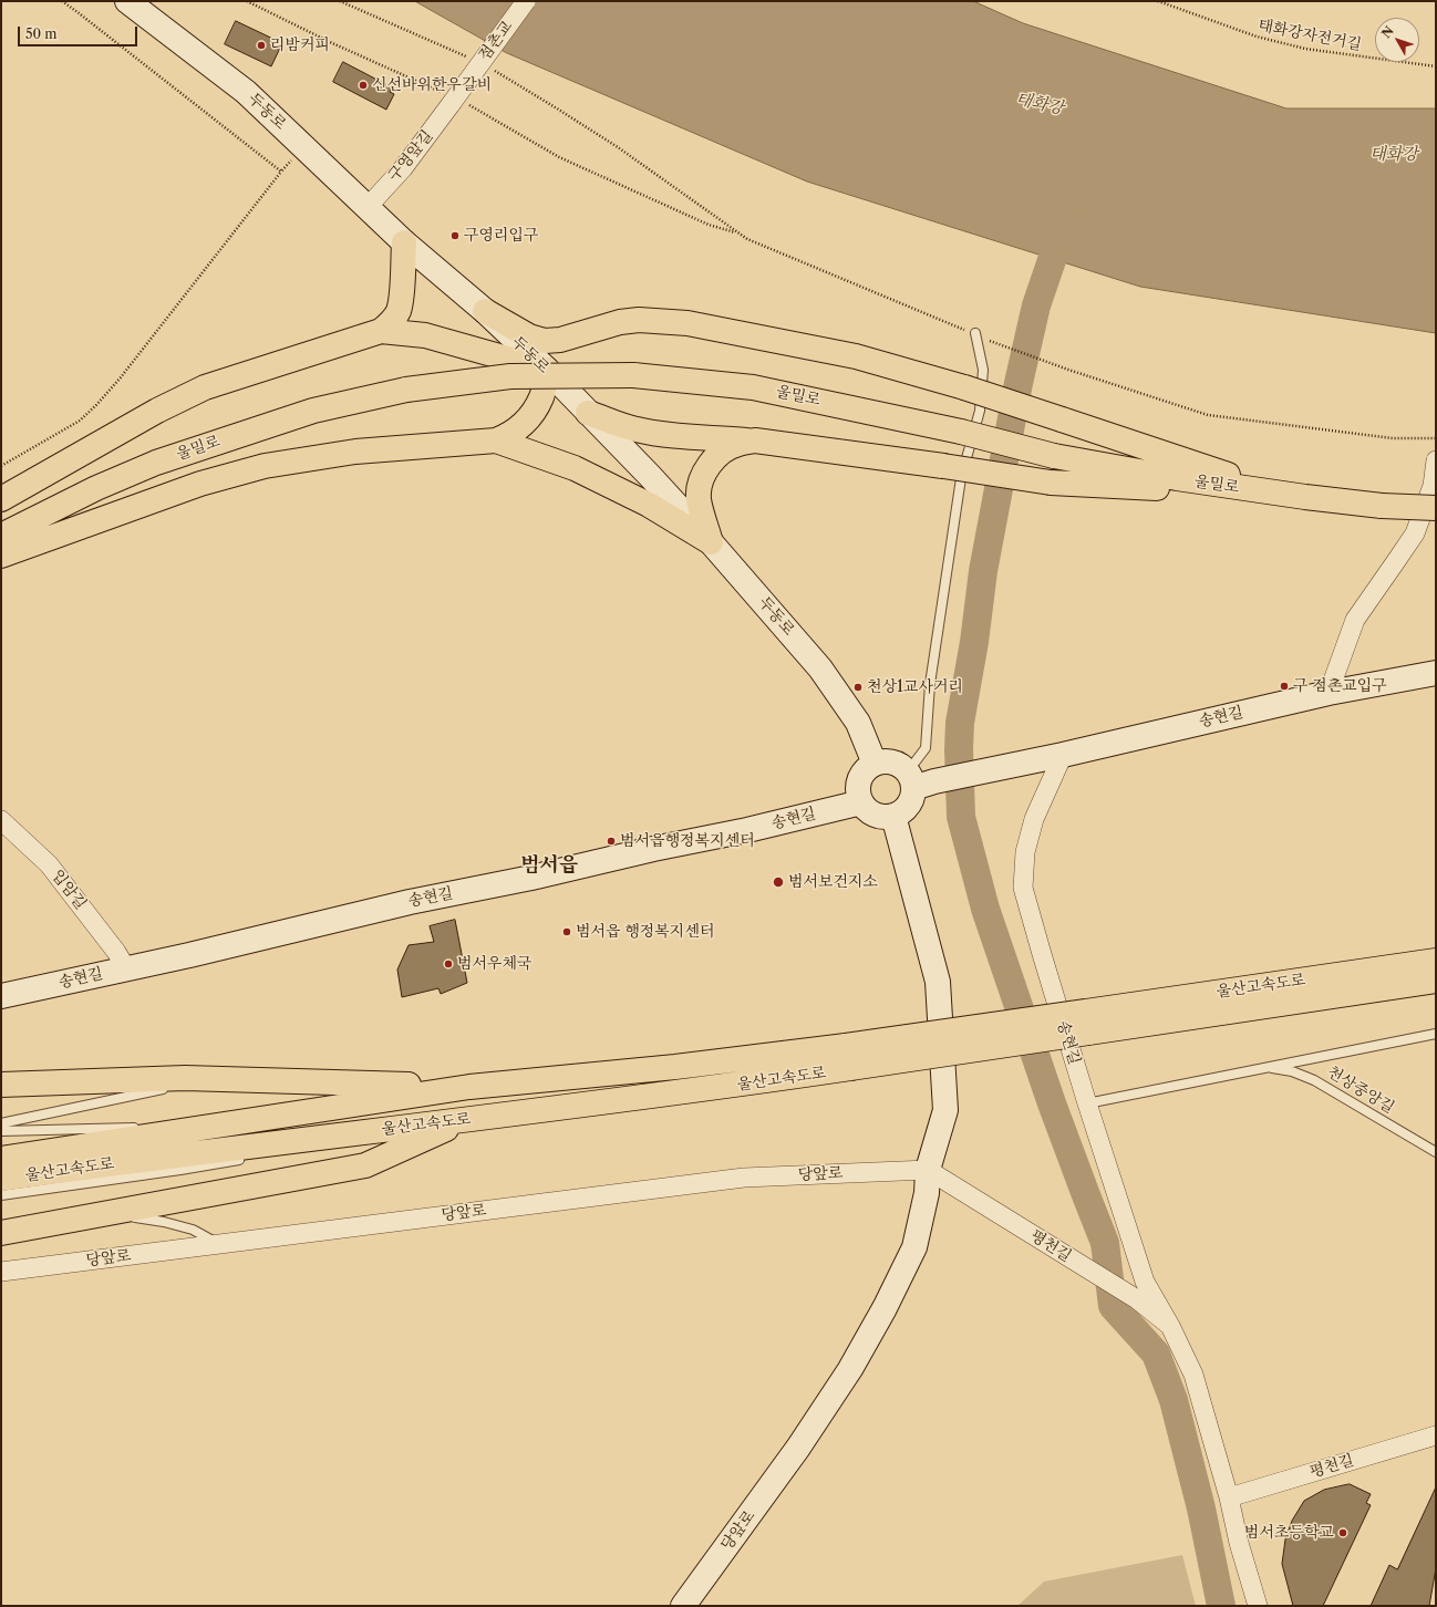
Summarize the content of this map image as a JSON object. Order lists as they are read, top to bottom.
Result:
{
  "streets": {
    "main road": ["울밀로", "울산고속도로"],
    "street": [
      "점촌교",
      "두동로",
      "구영앞길",
      "송현길",
      "입암길",
      "당앞로",
      "평천길"
    ],
    "lane": ["천상중앙길"],
    "path": ["태화강자전거길"]
  },
  "crossings": [
    ["점촌교", "구영앞길"],
    ["두동로", "구영앞길"],
    ["두동로", "송현길"],
    ["두동로", "당앞로"],
    ["송현길", "입암길"],
    ["송현길", "당앞로"],
    ["송현길", "평천길"],
    ["당앞로", "평천길"]
  ],
  "districts": ["범서읍"],
  "water": ["태화강"],
  "places": [
    "리밤커피",
    "신선바위한우갈비",
    "구영리입구",
    "구 점촌교입구",
    "천상1교사거리",
    "범서읍행정복지센터",
    "범서보건지소",
    "범서읍 행정복지센터",
    "범서우체국",
    "범서초등학교"
  ],
  "scale_bar": "50 m",
  "north": "top left"
}
